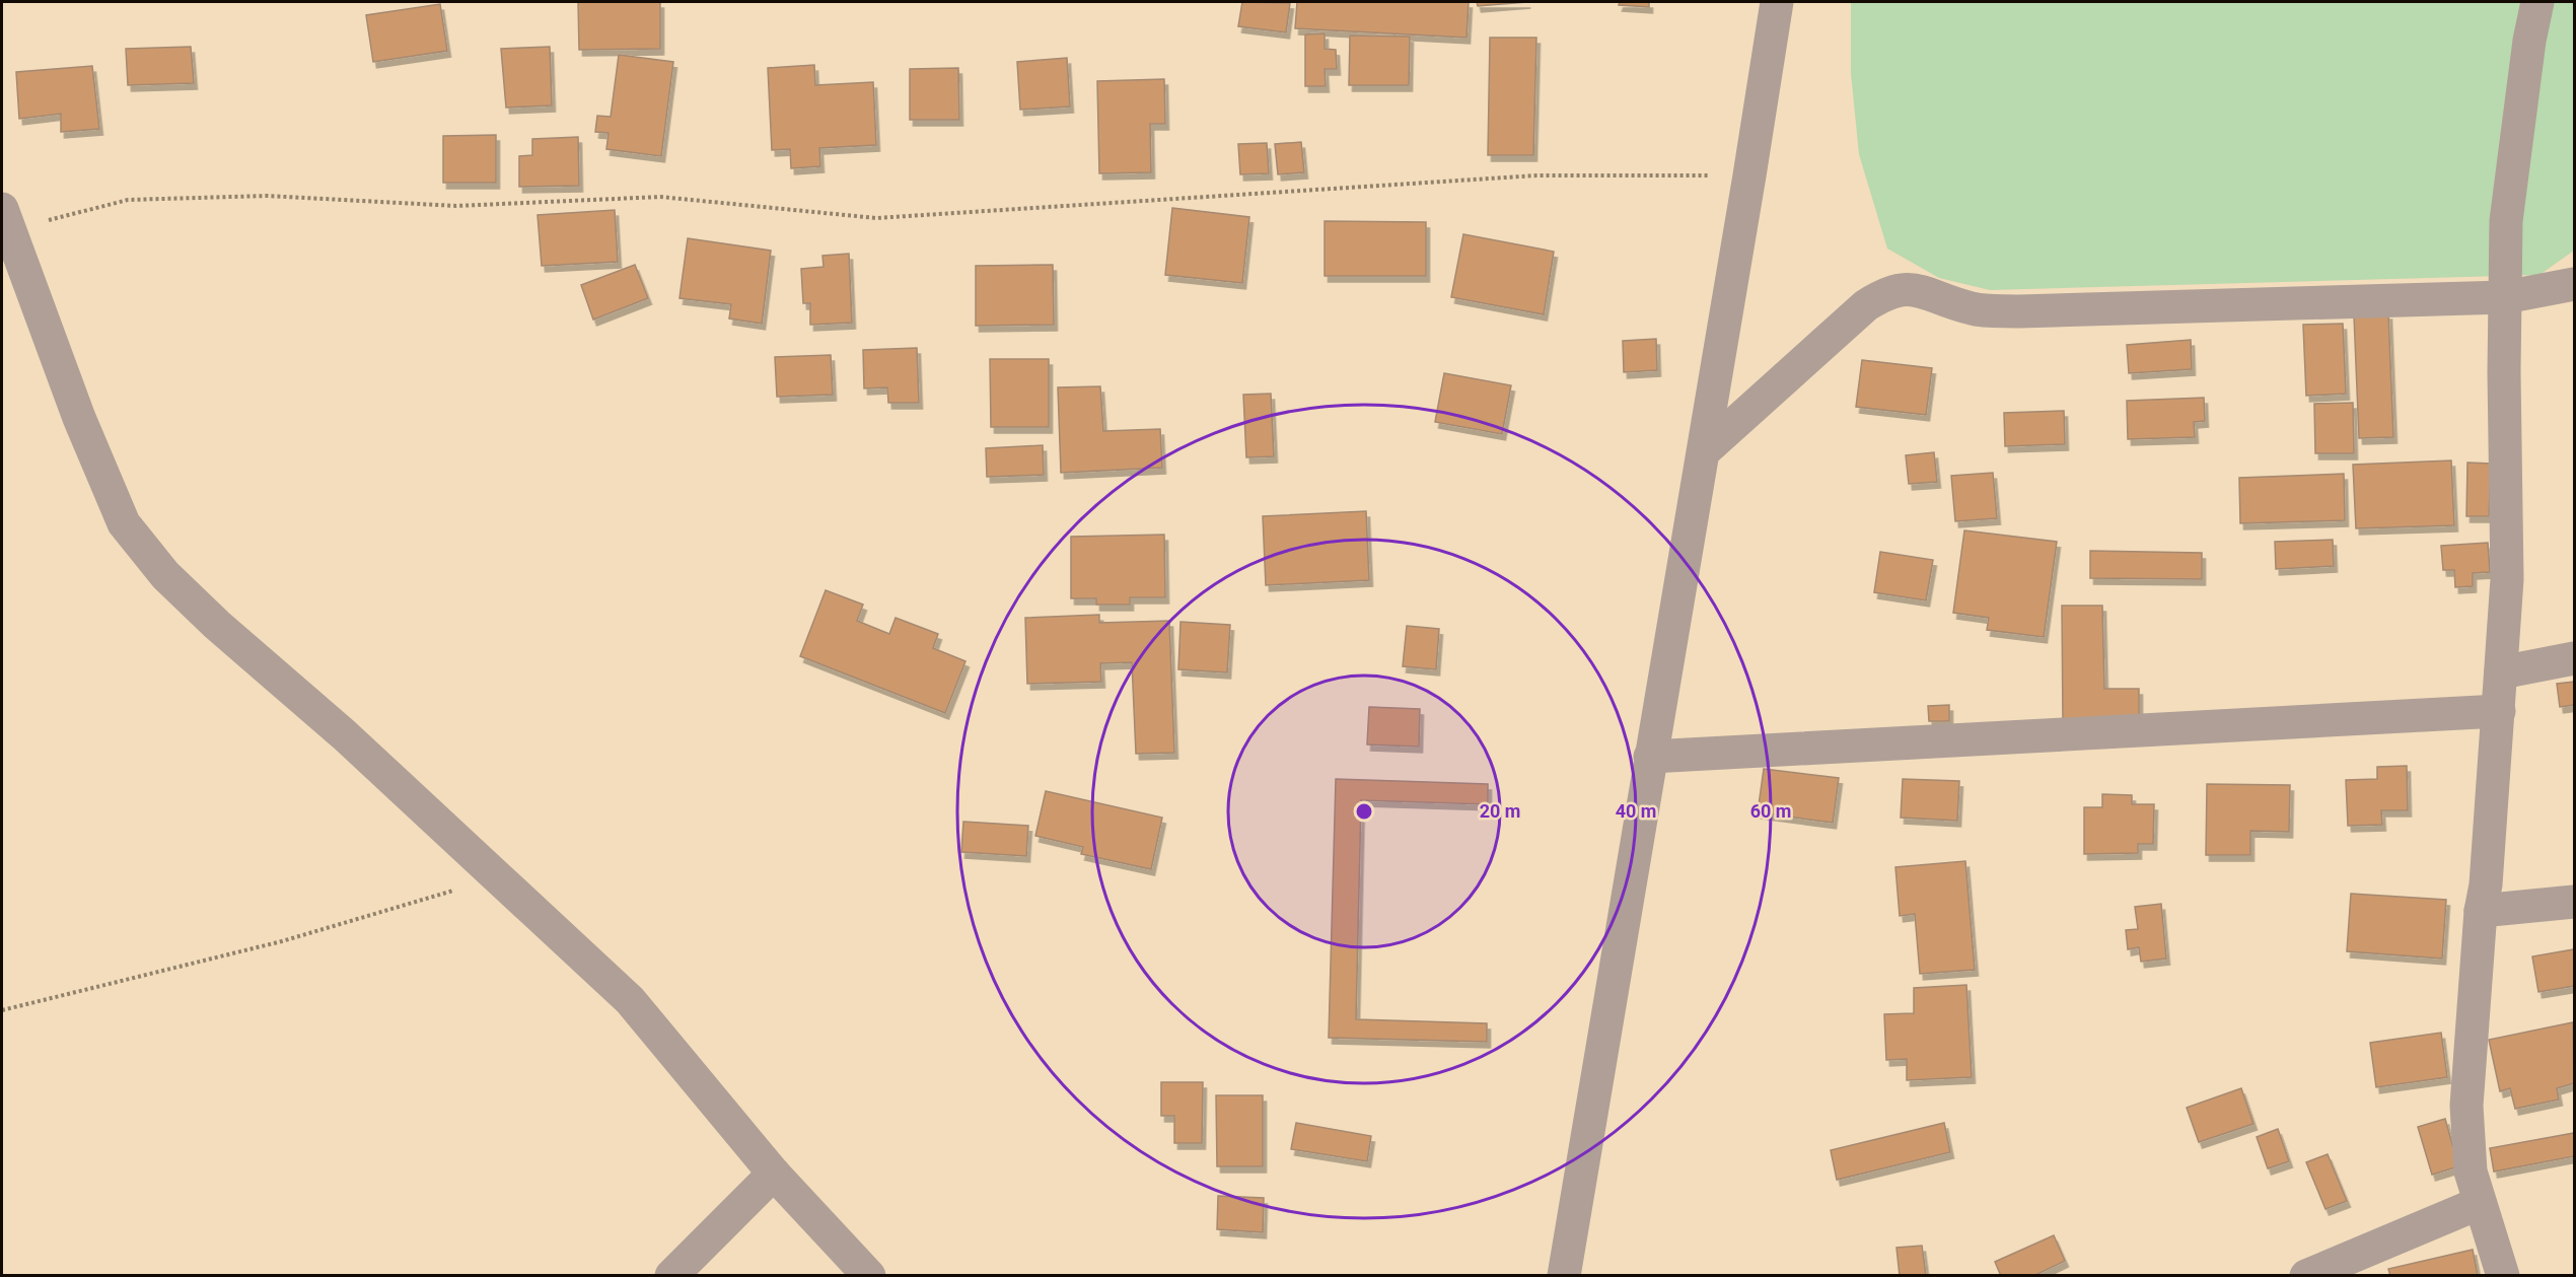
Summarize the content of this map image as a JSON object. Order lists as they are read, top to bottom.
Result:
{
  "rings": ["20 m", "40 m", "60 m"]
}
